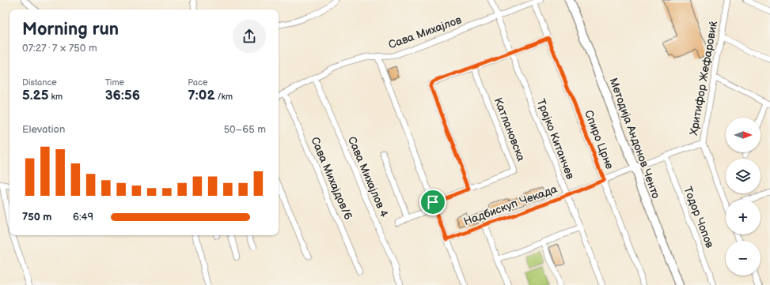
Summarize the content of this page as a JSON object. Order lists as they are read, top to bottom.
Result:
{
  "streets": {
    "main road": ["Методија Андонов Ченто"],
    "street": [
      "Сава Михајлов",
      "Хритифор Жефаровиќ",
      "Катлановска",
      "Трајко Китанчев",
      "Спиро Црне",
      "Сава Михајлов 4",
      "Сава Михајдов/6",
      "Надбискуп Чекада",
      "Тодор Чопов"
    ]
  },
  "crossings": [
    ["Сава Михајлов", "Катлановска"],
    ["Сава Михајлов", "Трајко Китанчев"],
    ["Сава Михајлов", "Спиро Црне"],
    ["Сава Михајлов", "Надбискуп Чекада"],
    ["Хритифор Жефаровиќ", "Методија Андонов Ченто"],
    ["Хритифор Жефаровиќ", "Надбискуп Чекада"],
    ["Хритифор Жефаровиќ", "Тодор Чопов"],
    ["Методија Андонов Ченто", "Надбискуп Чекада"],
    ["Трајко Китанчев", "Надбискуп Чекада"],
    ["Спиро Црне", "Надбискуп Чекада"]
  ],
  "north": "right",
  "page": {
    "heading": ["Morning run", "07:27 · 7 × 750 m"],
    "stats": [
      ["Distance", "5.25 km"],
      ["Time", "36:56"],
      ["Pace", "7:02 /km"]
    ],
    "chart": ["Elevation", "50–65 m"],
    "map_buttons": ["+", "−"],
    "list": [
      {
        "name": "750 m",
        "note": "6:49"
      }
    ]
  }
}
